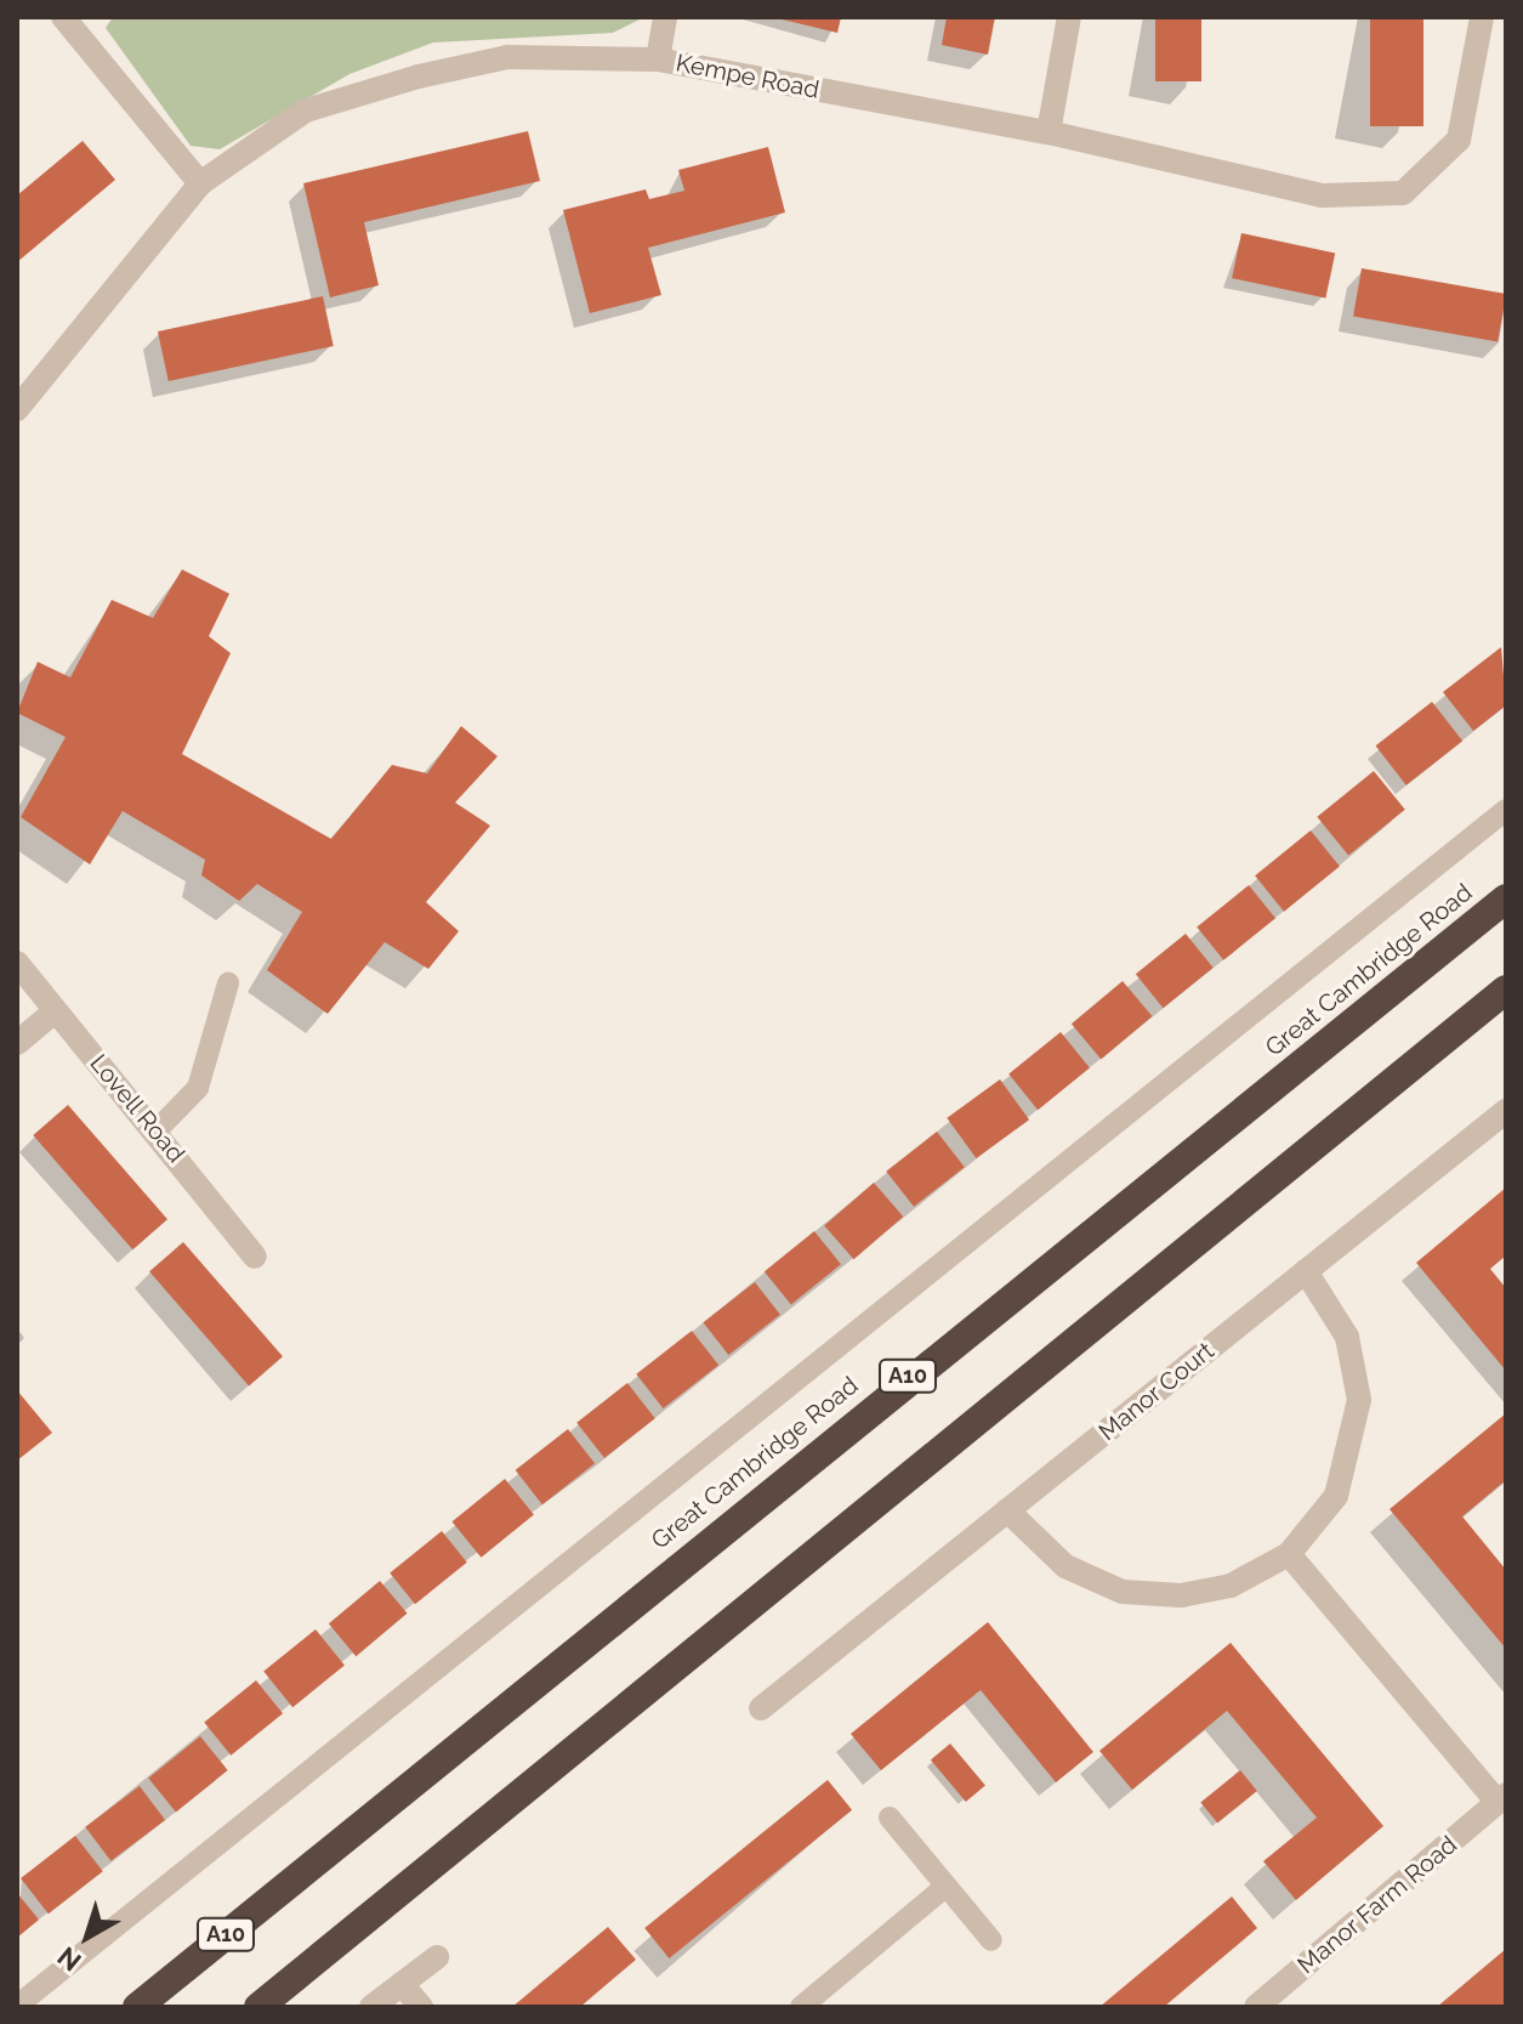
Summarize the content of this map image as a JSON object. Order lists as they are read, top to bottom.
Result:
{
  "streets": {
    "highway": ["Great Cambridge Road", "A10"],
    "street": [
      "Kempe Road",
      "Lovell Road",
      "Manor Court",
      "Manor Farm Road"
    ]
  },
  "north": "bottom left"
}
